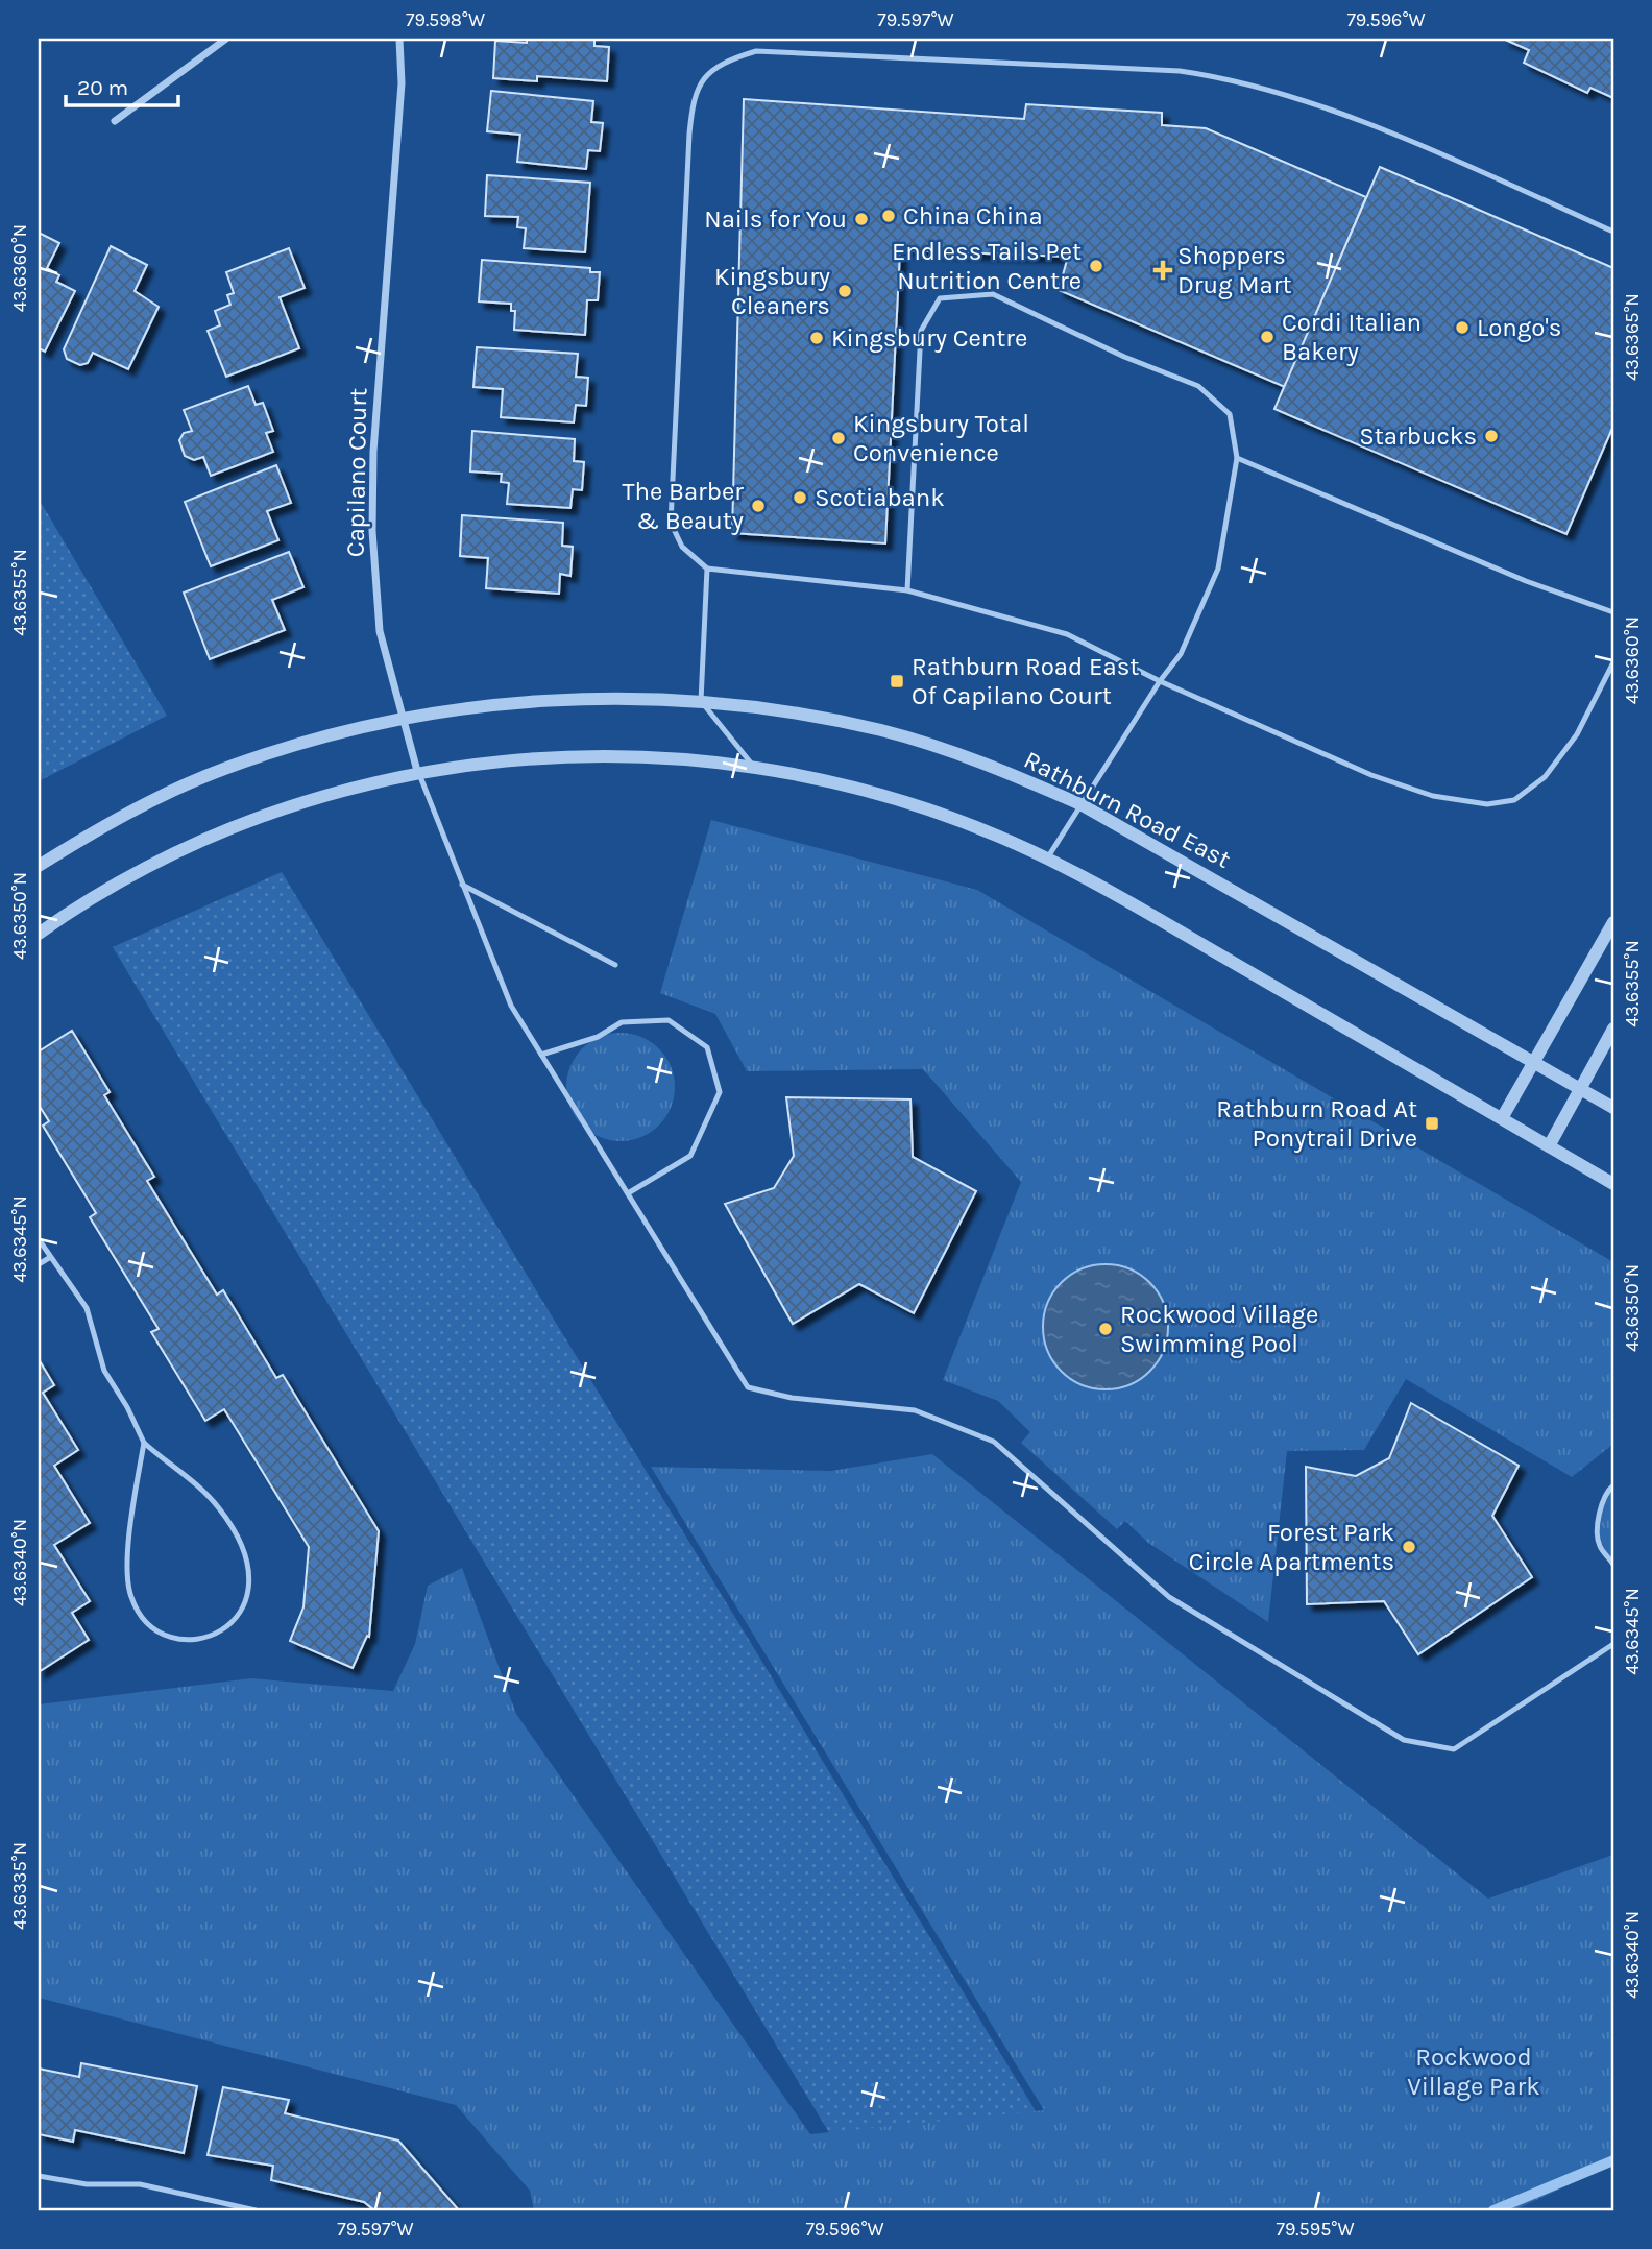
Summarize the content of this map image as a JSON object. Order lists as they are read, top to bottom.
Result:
{
  "streets": {
    "street": ["Capilano Court", "Rathburn Road East"]
  },
  "crossings": [
    ["Capilano Court", "Rathburn Road East"]
  ],
  "parks": ["Rockwood Village Park"],
  "places": {
    "other": [
      "China China",
      "Nails for You",
      "Endless Tails Pet Nutrition Centre",
      "Kingsbury Cleaners",
      "Longo's",
      "Cordi Italian Bakery",
      "Kingsbury Centre",
      "Starbucks",
      "Kingsbury Total Convenience",
      "Scotiabank",
      "The Barber & Beauty",
      "Rockwood Village Swimming Pool",
      "Forest Park Circle Apartments"
    ],
    "health": ["Shoppers Drug Mart"],
    "transit": ["Rathburn Road East Of Capilano Court", "Rathburn Road At Ponytrail Drive"]
  },
  "scale_bar": "20 m",
  "coordinates": [
    "79.598°W",
    "79.597°W",
    "79.596°W",
    "43.6360°N",
    "43.6365°N",
    "43.6355°N",
    "43.6350°N",
    "43.6345°N",
    "43.6340°N",
    "43.6335°N",
    "79.595°W"
  ]
}
